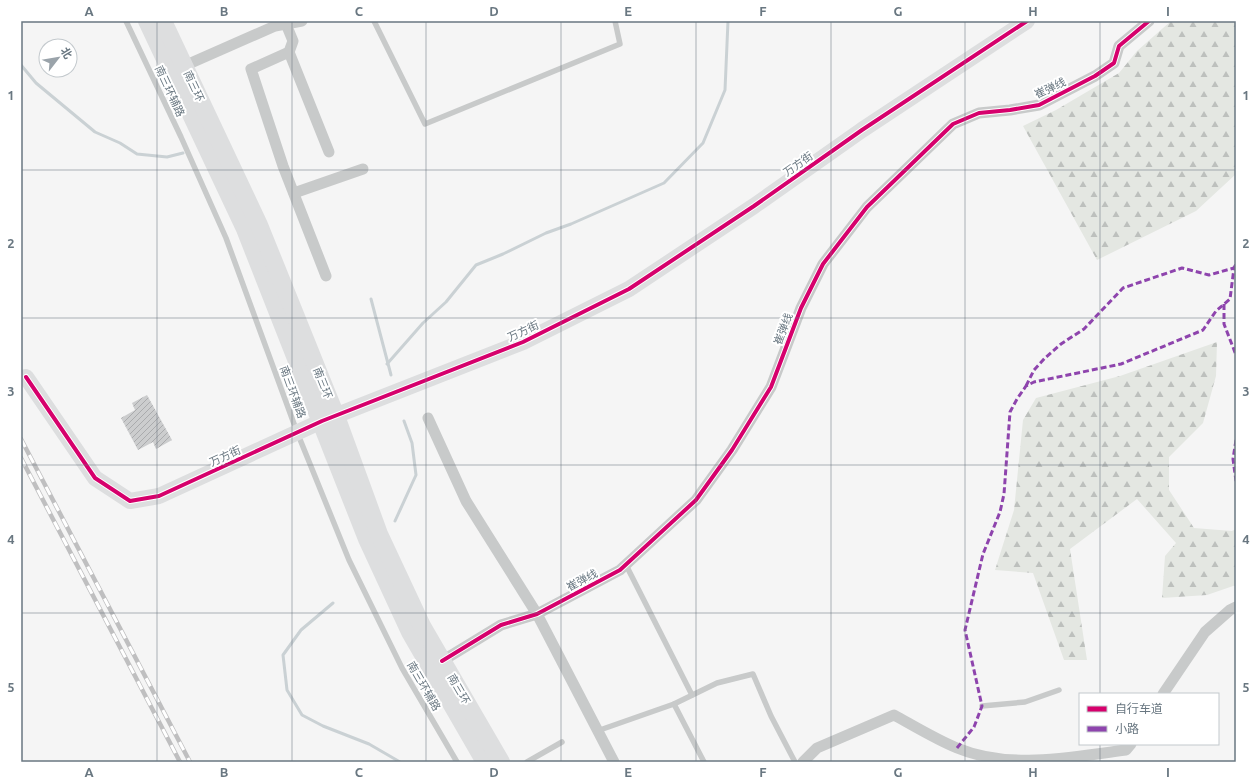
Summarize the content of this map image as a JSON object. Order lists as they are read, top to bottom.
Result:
{
  "streets": {
    "main road": ["南三环"],
    "street": ["崔弹线", "万方街"],
    "lane": ["南三环辅路"]
  },
  "crossings": [
    ["南三环", "崔弹线"],
    ["南三环", "万方街"],
    ["南三环辅路", "万方街"]
  ],
  "legend": ["自行车道", "小路"],
  "north": "top right",
  "grid": {
    "columns": [
      "A",
      "B",
      "C",
      "D",
      "E",
      "F",
      "G",
      "H",
      "I"
    ],
    "rows": [
      "1",
      "2",
      "3",
      "4",
      "5"
    ]
  }
}
